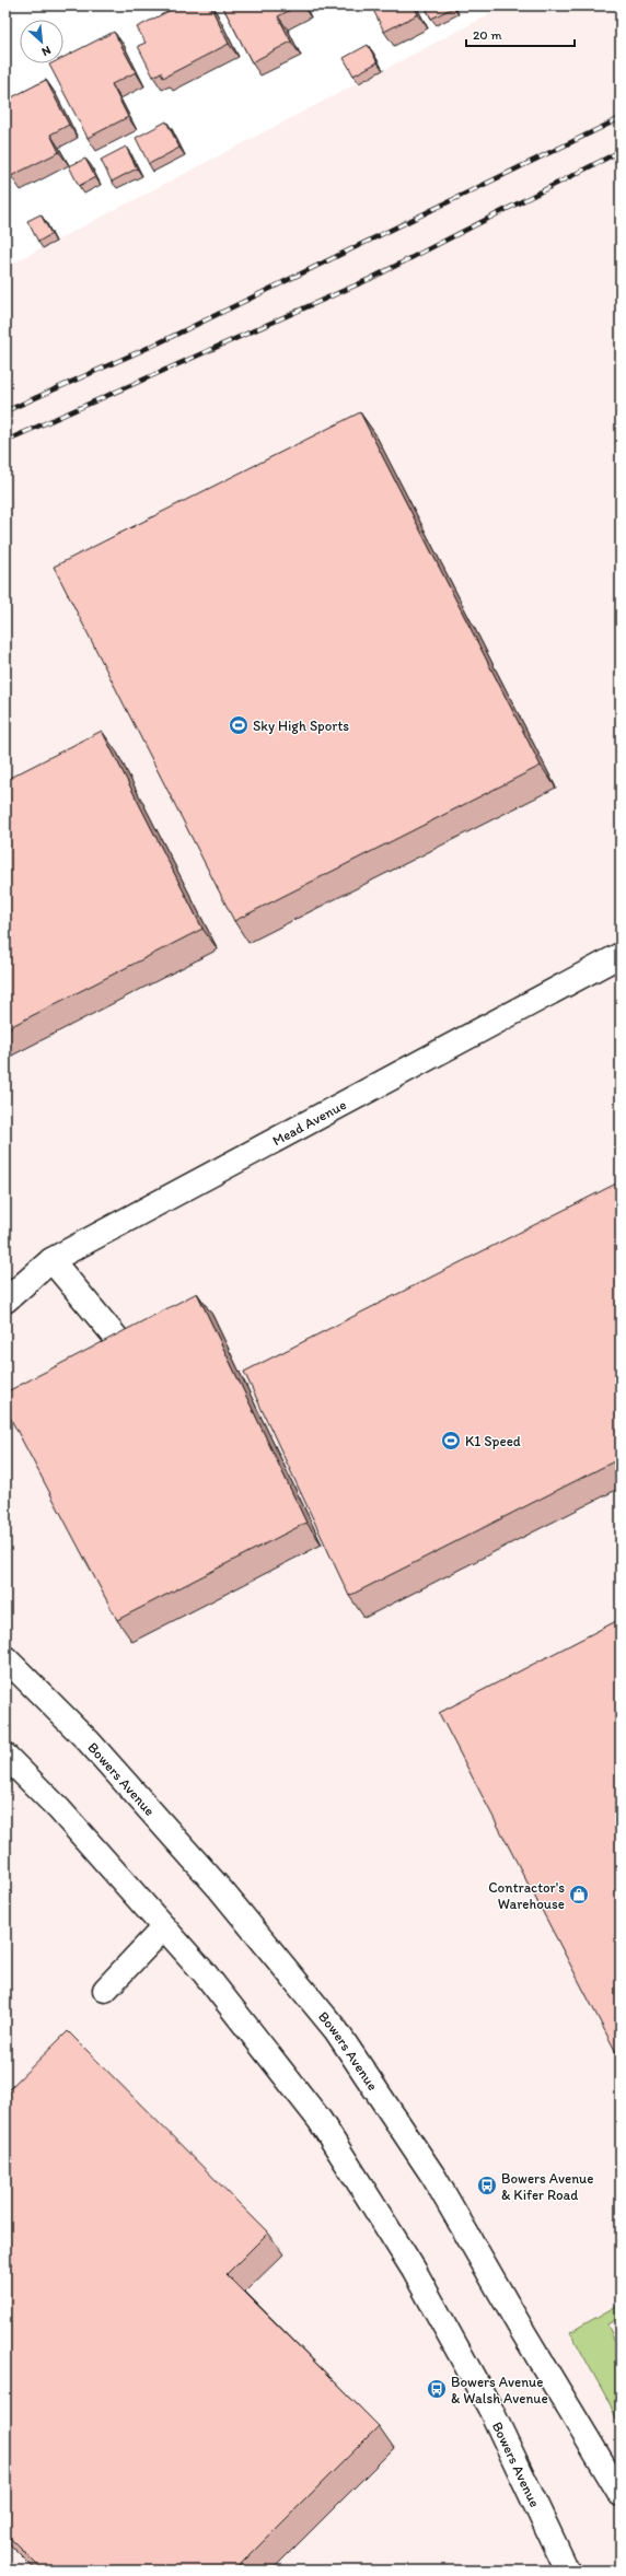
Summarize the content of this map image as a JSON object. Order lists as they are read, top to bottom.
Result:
{
  "streets": {
    "main road": ["Mead Avenue", "Bowers Avenue"]
  },
  "places": {
    "sports": ["Sky High Sports", "K1 Speed"],
    "shop": ["Contractor's Warehouse"],
    "bus stop": ["Bowers Avenue & Kifer Road", "Bowers Avenue & Walsh Avenue"]
  },
  "scale_bar": "20 m",
  "north": "bottom right"
}
